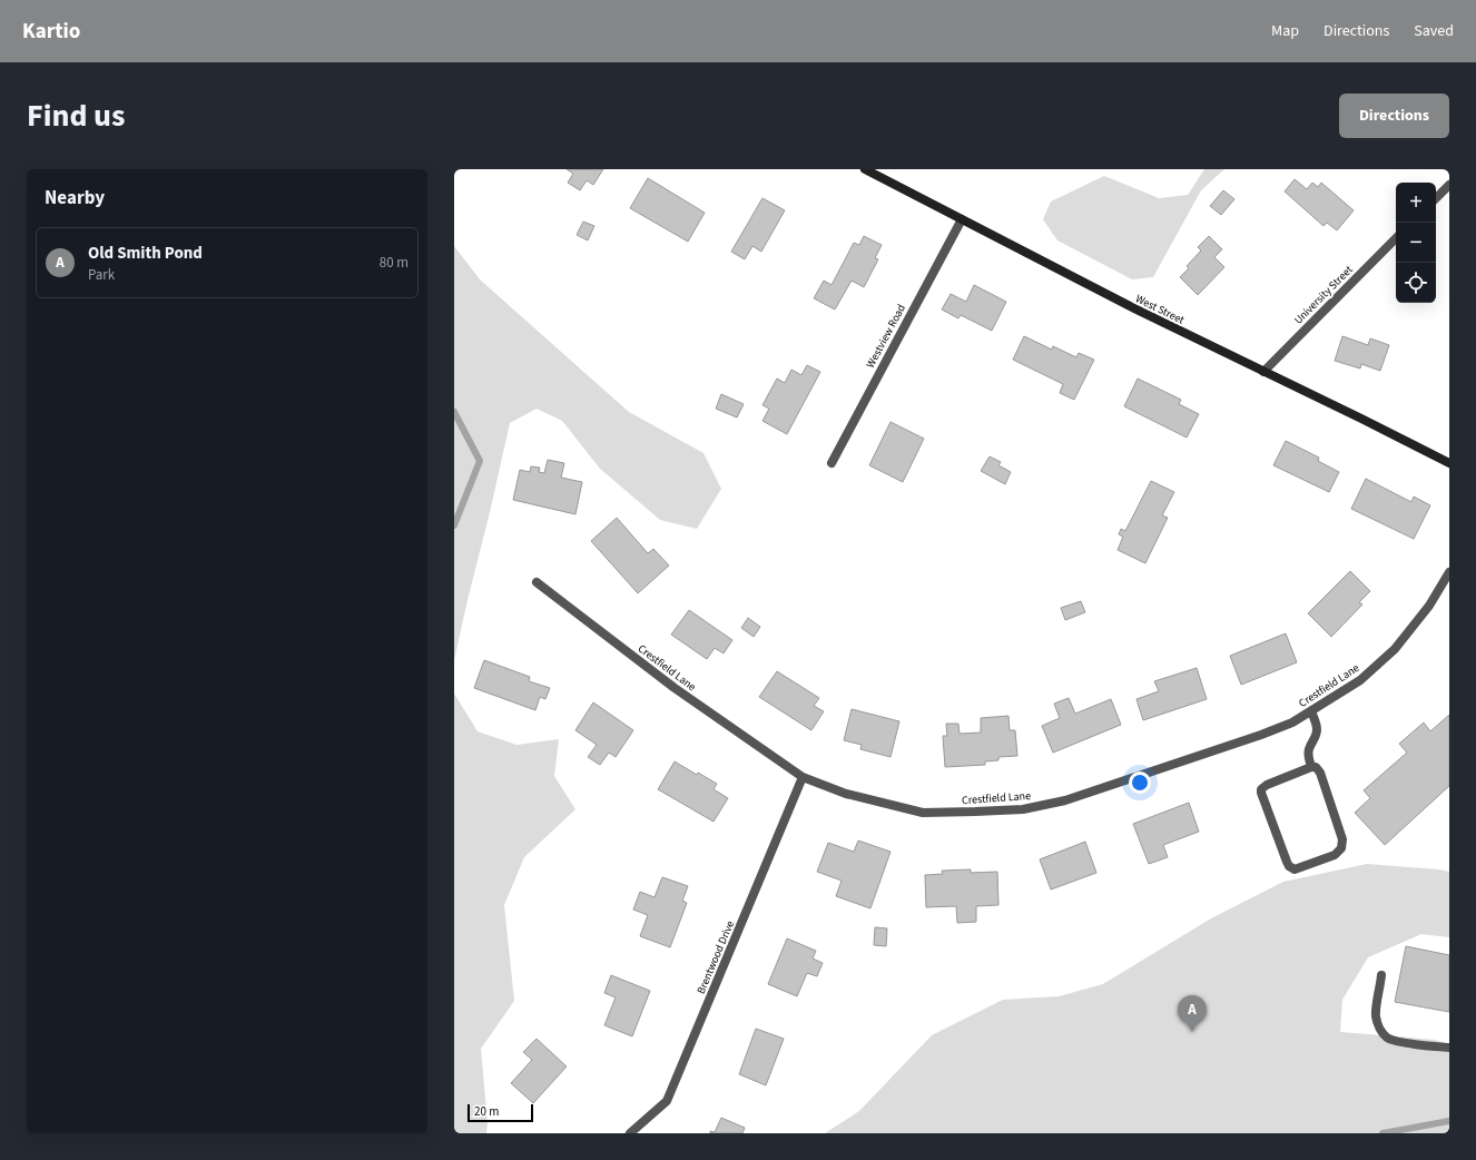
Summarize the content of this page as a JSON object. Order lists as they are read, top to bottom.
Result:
{
  "streets": {
    "main road": ["West Street"],
    "street": [
      "University Street",
      "Westview Road",
      "Crestfield Lane",
      "Brentwood Drive"
    ]
  },
  "crossings": [
    ["University Street", "West Street"],
    ["West Street", "Westview Road"],
    ["Crestfield Lane", "Brentwood Drive"]
  ],
  "scale_bar": "20 m",
  "page": {
    "header": "Kartio",
    "nav": ["Map", "Directions", "Saved"],
    "title": "Find us",
    "buttons": "Directions",
    "heading": "Nearby",
    "map_buttons": ["+", "−"],
    "list": [
      {
        "mark": "A",
        "name": "Old Smith Pond",
        "note": "Park",
        "value": "80 m"
      }
    ],
    "pins": "A",
    "scale": "20 m"
  }
}
